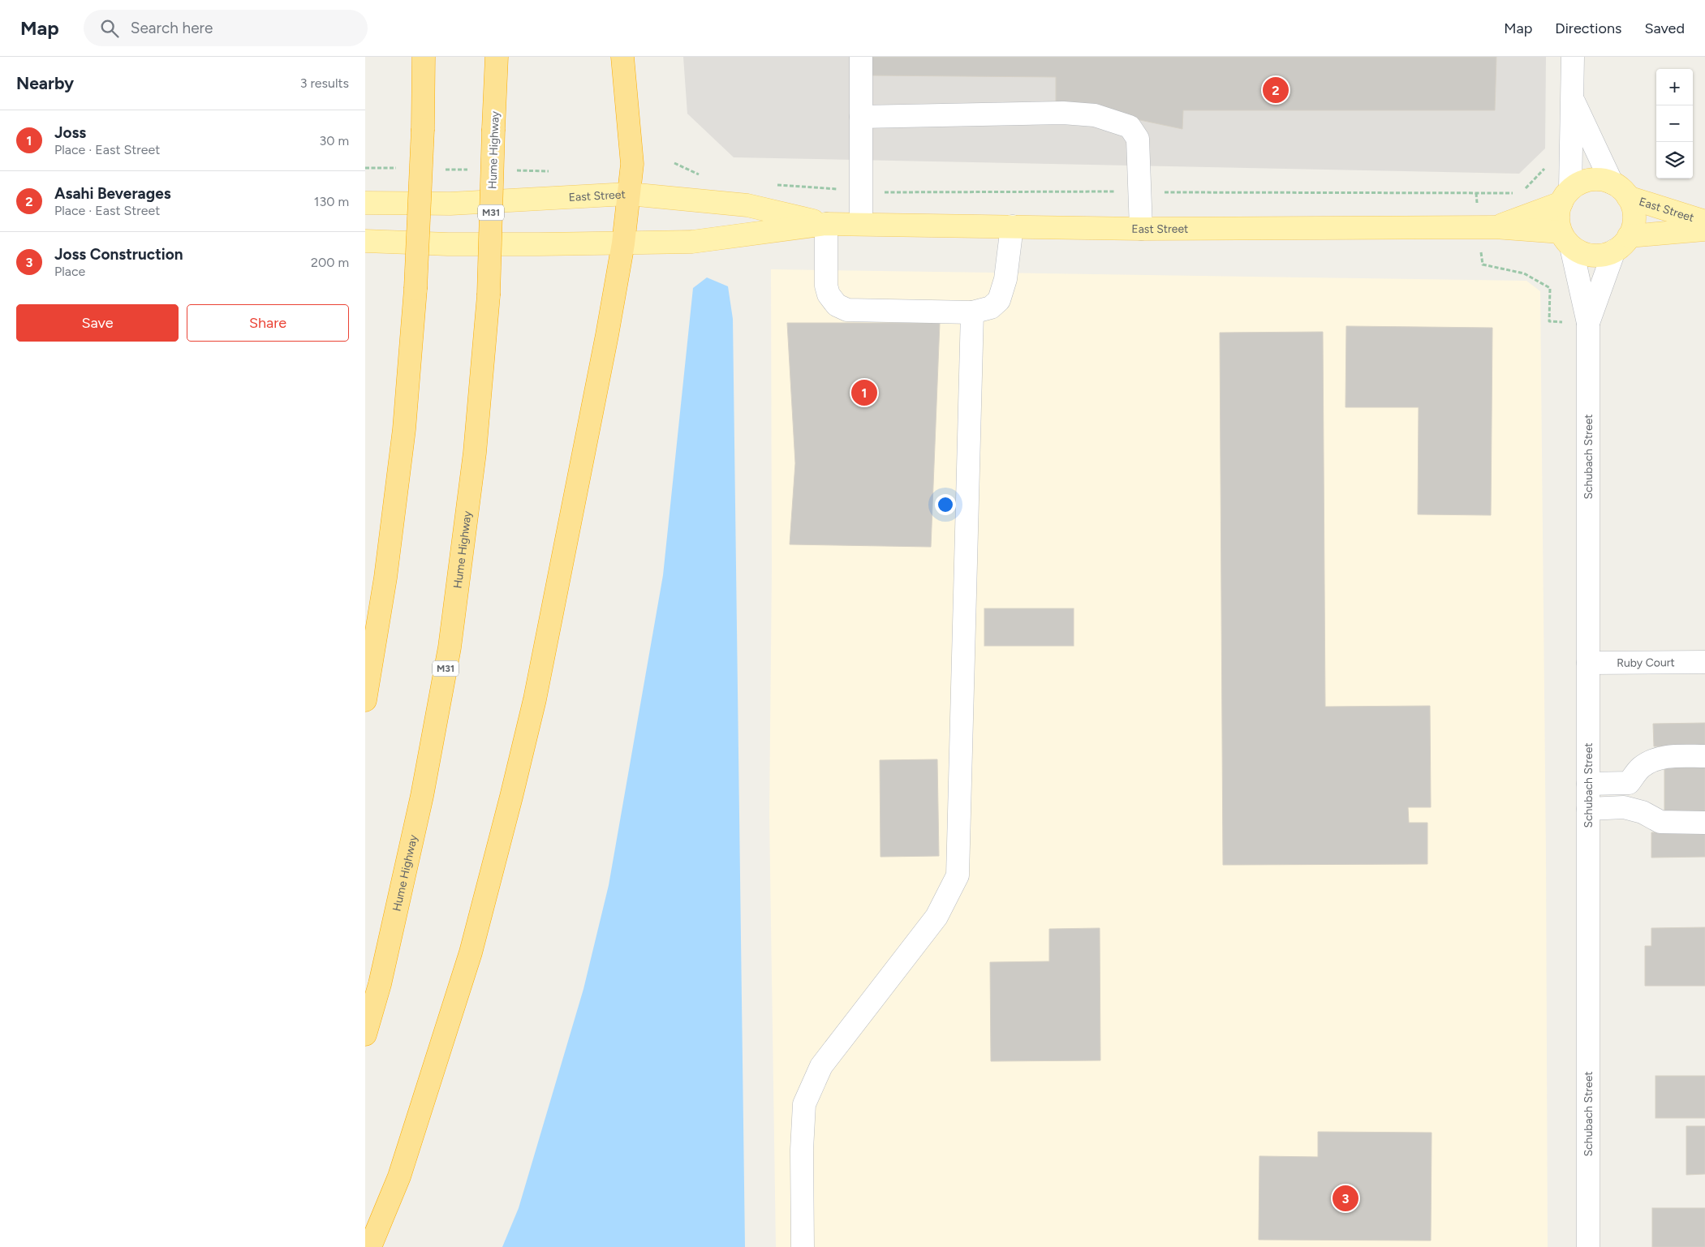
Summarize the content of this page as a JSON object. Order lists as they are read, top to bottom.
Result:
{
  "streets": {
    "highway": ["Hume Highway", "M31"],
    "main road": ["East Street"],
    "street": ["Schubach Street", "Ruby Court"]
  },
  "crossings": [
    ["East Street", "Schubach Street"],
    ["Schubach Street", "Ruby Court"]
  ],
  "page": {
    "header": "Map",
    "search": "Search here",
    "nav": ["Map", "Directions", "Saved"],
    "heading": ["Nearby", "3 results"],
    "map_buttons": ["+", "−"],
    "pins": ["2", "1", "3"],
    "list": [
      {
        "mark": "1",
        "name": "Joss",
        "note": "Place · East Street",
        "value": "30 m"
      },
      {
        "mark": "2",
        "name": "Asahi Beverages",
        "note": "Place · East Street",
        "value": "130 m"
      },
      {
        "mark": "3",
        "name": "Joss Construction",
        "note": "Place",
        "value": "200 m"
      }
    ],
    "buttons": ["Save", "Share"]
  }
}
